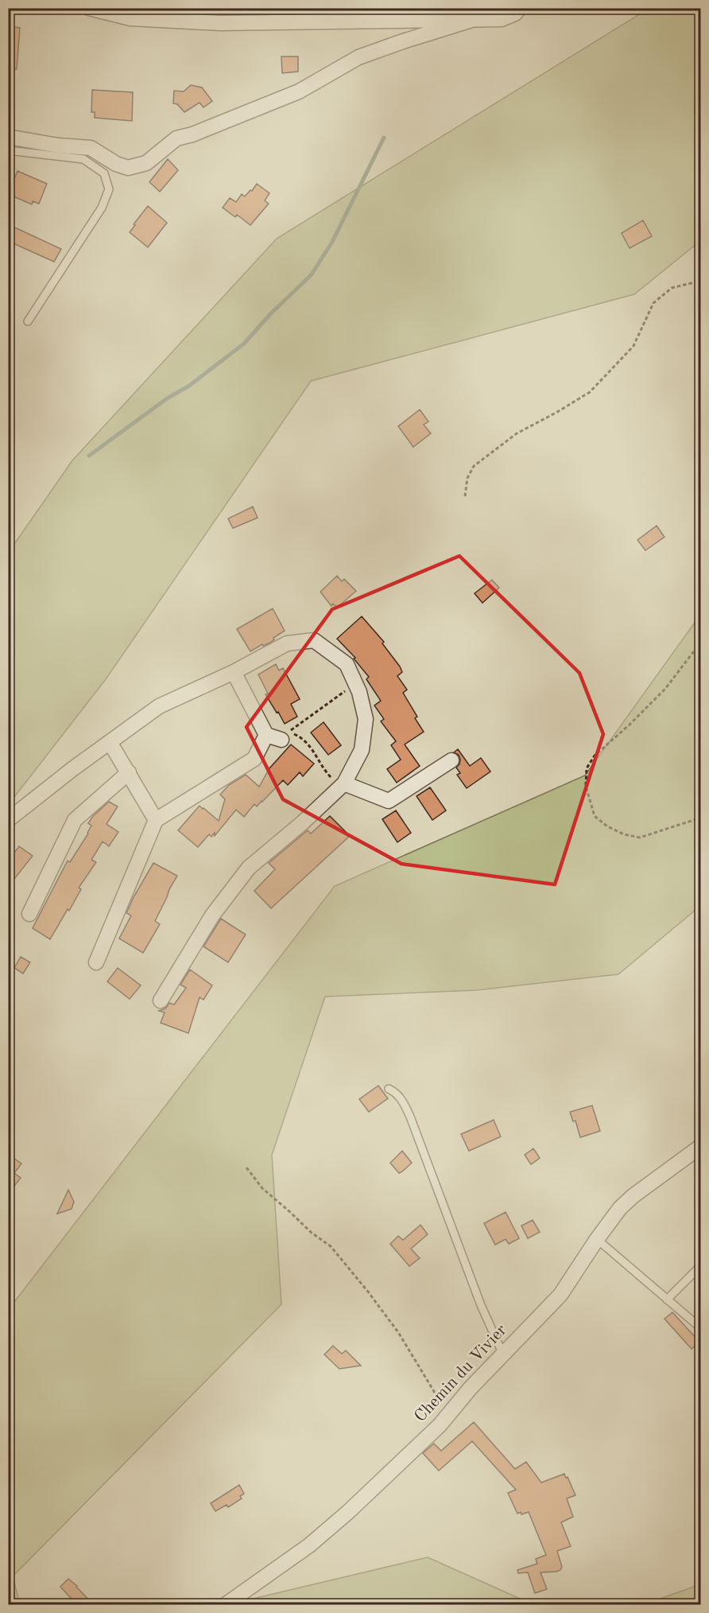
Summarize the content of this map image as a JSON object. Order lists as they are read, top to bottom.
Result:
{
  "streets": {
    "street": ["Chemin du Vivier"]
  }
}
